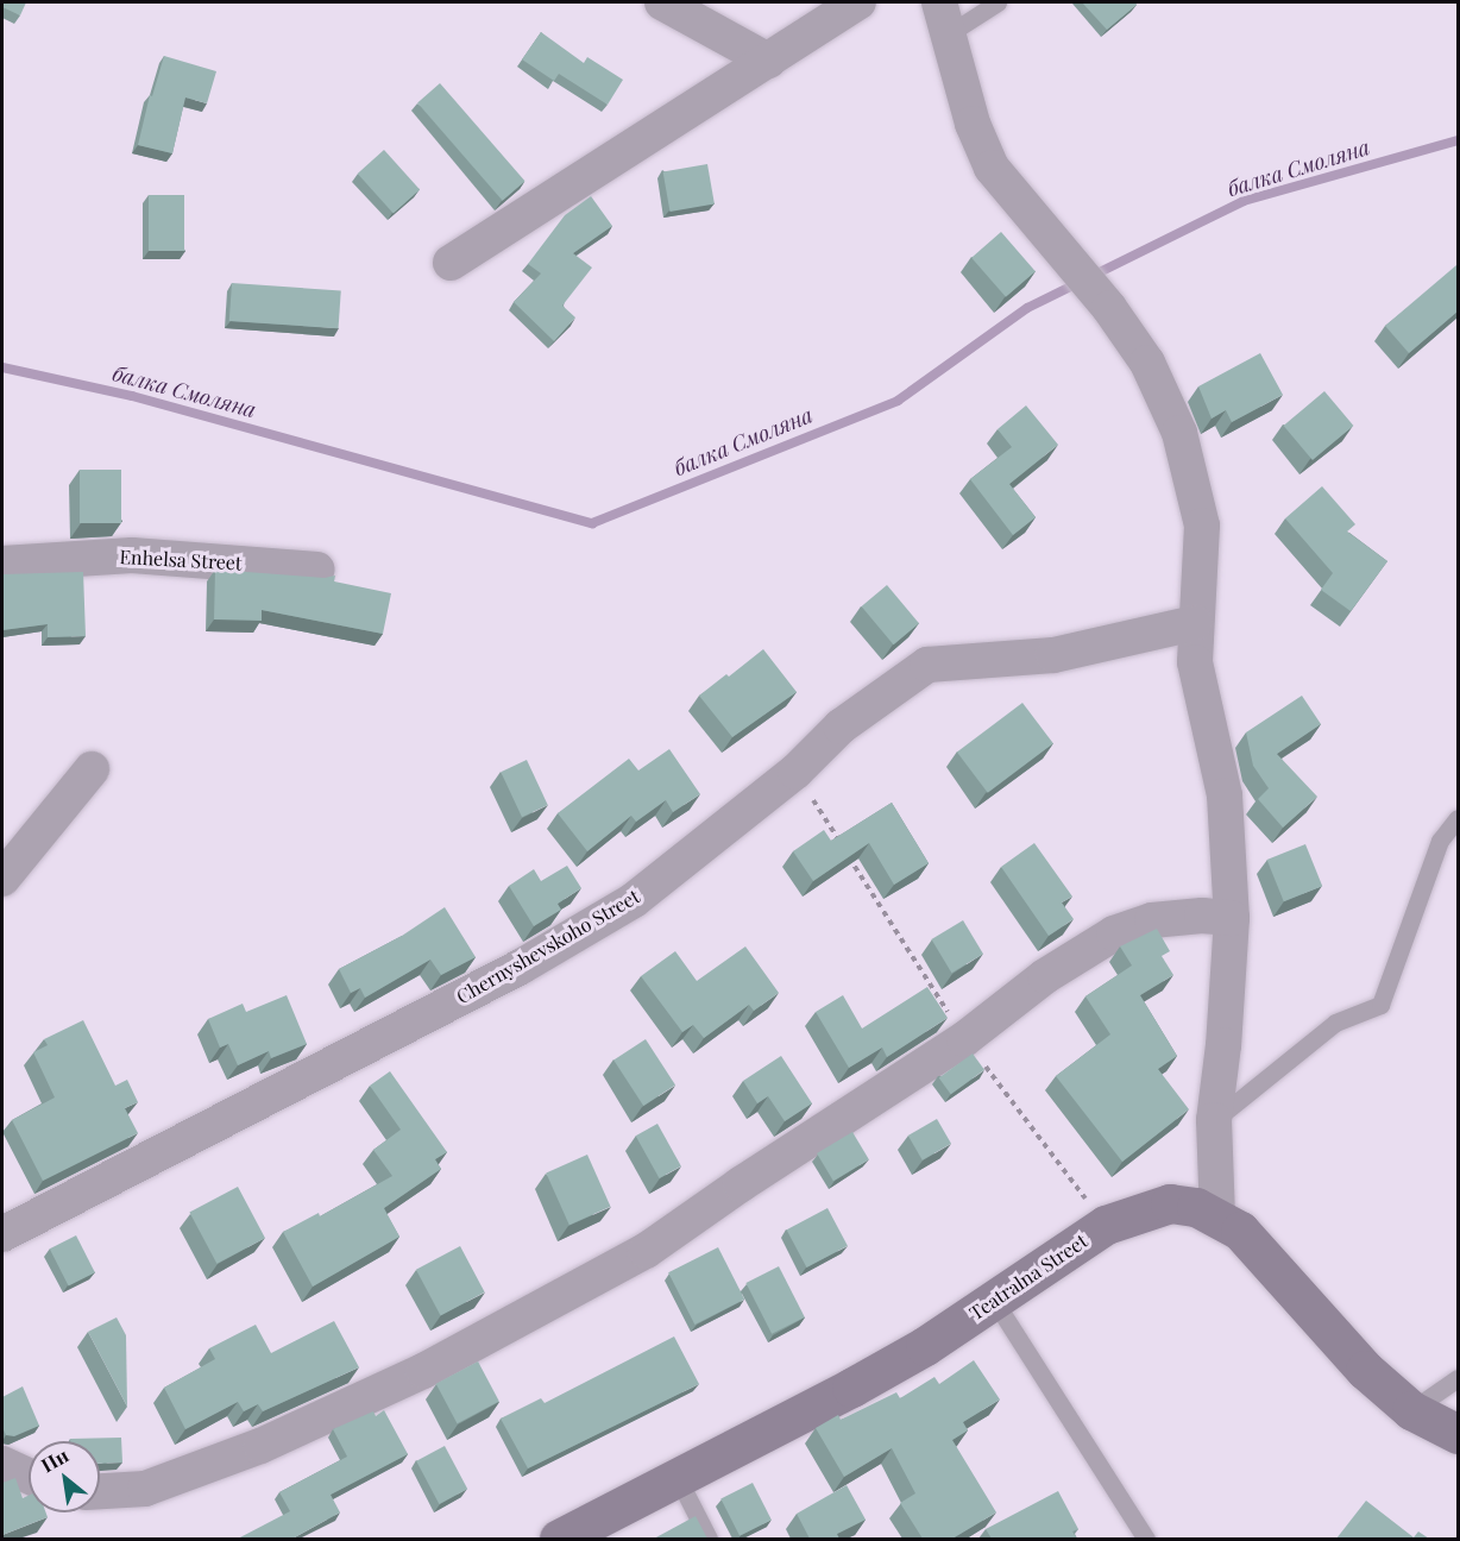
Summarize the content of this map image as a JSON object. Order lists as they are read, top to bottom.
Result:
{
  "streets": {
    "street": ["Enhelsa Street", "Chernyshevskoho Street", "Teatralna Street"]
  },
  "water": ["балка Смоляна"],
  "north": "top left"
}
